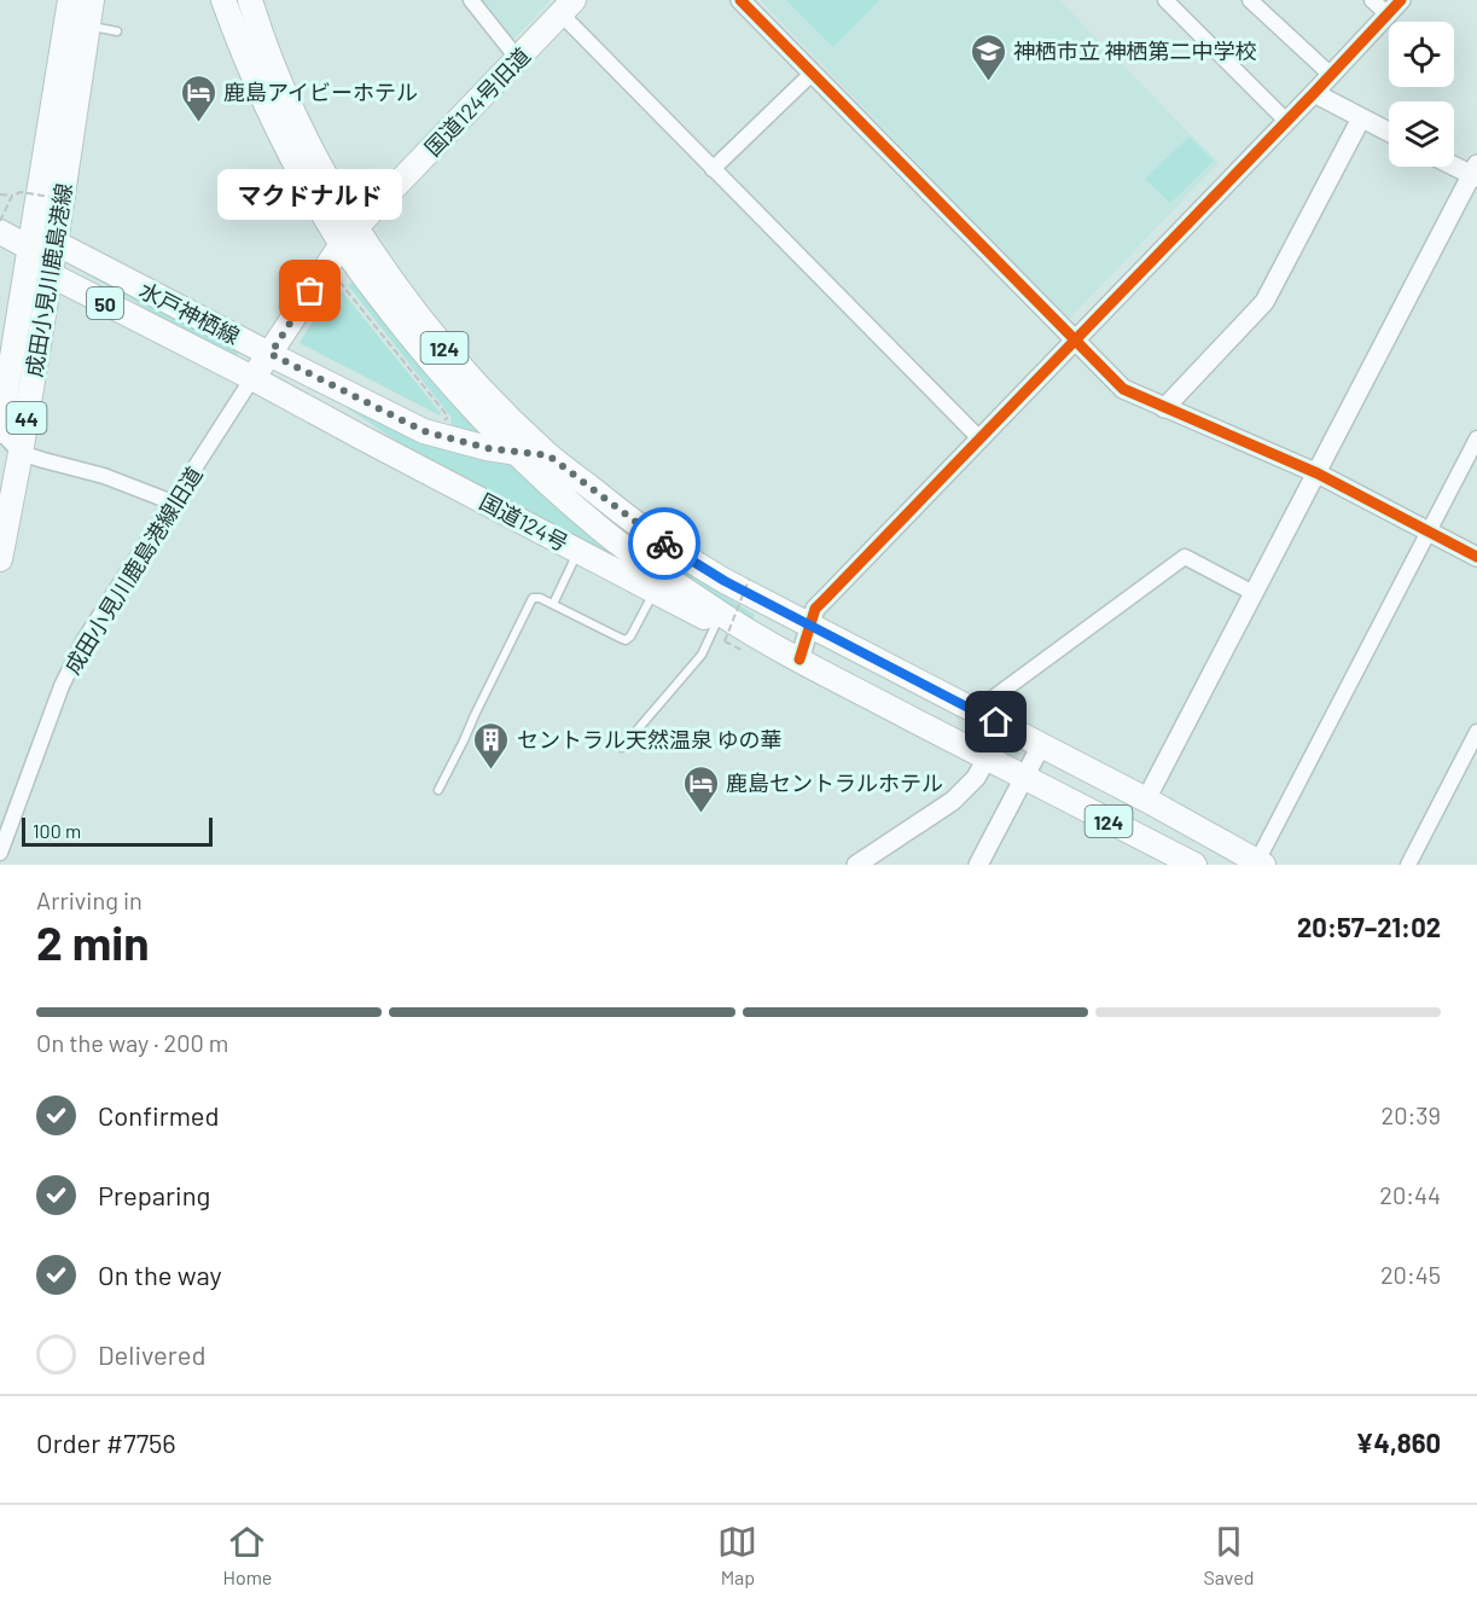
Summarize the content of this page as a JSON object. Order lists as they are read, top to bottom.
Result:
{
  "streets": {
    "main road": [
      "国道124号旧道",
      "成田小見川鹿島港線",
      "50",
      "水戸神栖線",
      "124",
      "44",
      "国道124号"
    ],
    "street": ["成田小見川鹿島港線旧道"]
  },
  "crossings": [
    ["国道124号旧道", "水戸神栖線"],
    ["国道124号旧道", "国道124号"],
    ["国道124号旧道", "成田小見川鹿島港線旧道"],
    ["成田小見川鹿島港線", "水戸神栖線"],
    ["水戸神栖線", "国道124号"],
    ["水戸神栖線", "成田小見川鹿島港線旧道"],
    ["国道124号", "成田小見川鹿島港線旧道"]
  ],
  "places": {
    "school or university": ["神栖市立 神栖第二中学校"],
    "hotel": ["鹿島アイビーホテル", "鹿島セントラルホテル"],
    "other": ["マクドナルド"],
    "building": ["セントラル天然温泉 ゆの華"]
  },
  "scale_bar": "100 m",
  "page": {
    "bubble": "マクドナルド",
    "scale": "100 m",
    "heading": ["2 min", "Arriving in", "20:57–21:02"],
    "panel": ["Order #7756", "¥4,860"],
    "bar": "On the way · 200 m",
    "list": [
      ["Confirmed", "20:39"],
      ["Preparing", "20:44"],
      ["On the way", "20:45"],
      "Delivered"
    ],
    "tabs": ["Home", "Map", "Saved"]
  }
}
